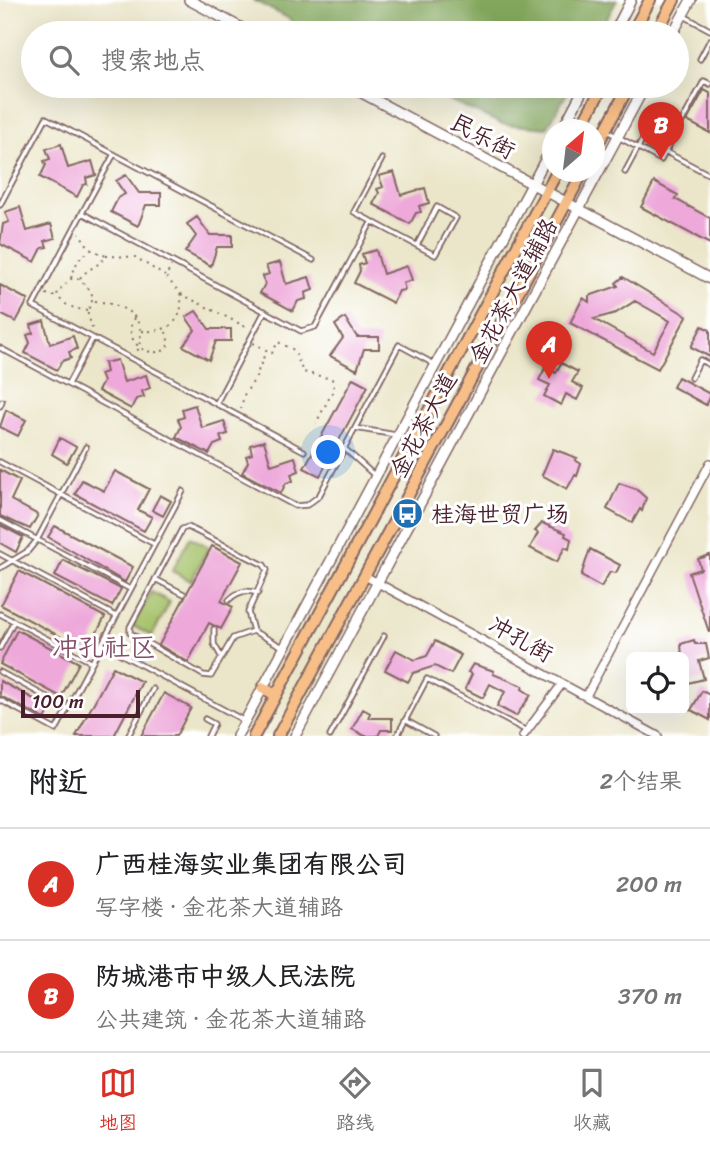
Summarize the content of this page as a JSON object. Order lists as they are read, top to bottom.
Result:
{
  "streets": {
    "highway": ["金花茶大道"],
    "street": ["民乐街", "金花茶大道辅路", "冲孔街"]
  },
  "crossings": [
    ["民乐街", "金花茶大道辅路"],
    ["民乐街", "金花茶大道"],
    ["金花茶大道辅路", "冲孔街"],
    ["金花茶大道", "冲孔街"]
  ],
  "districts": ["冲孔社区"],
  "places": {
    "bus stop": ["桂海世贸广场"]
  },
  "scale_bar": "100 m",
  "north": "top right",
  "page": {
    "search": "搜索地点",
    "pins": ["B", "A"],
    "scale": "100 m",
    "heading": ["附近", "2个结果"],
    "list": [
      {
        "mark": "A",
        "name": "广西桂海实业集团有限公司",
        "note": "写字楼 · 金花茶大道辅路",
        "value": "200 m"
      },
      {
        "mark": "B",
        "name": "防城港市中级人民法院",
        "note": "公共建筑 · 金花茶大道辅路",
        "value": "370 m"
      }
    ],
    "nav": ["地图", "路线", "收藏"]
  }
}
